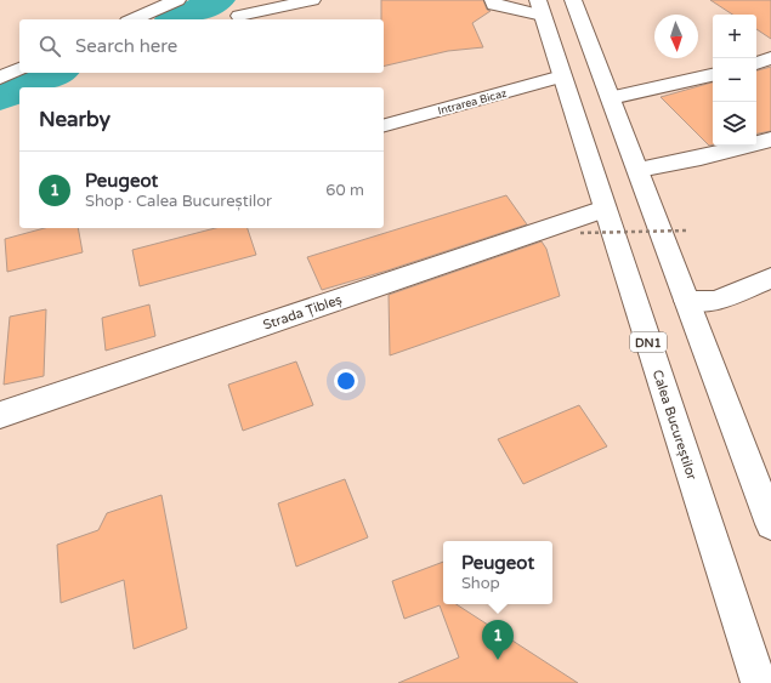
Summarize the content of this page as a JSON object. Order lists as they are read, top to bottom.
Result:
{
  "streets": {
    "main road": [
      "Intrarea Bicaz",
      "Strada Țibleș",
      "DN1",
      "Calea Bucureștilor"
    ]
  },
  "crossings": [
    ["Intrarea Bicaz", "Calea Bucureștilor"],
    ["Strada Țibleș", "Calea Bucureștilor"]
  ],
  "north": "bottom",
  "page": {
    "map_buttons": ["+", "−"],
    "search": "Search here",
    "heading": "Nearby",
    "list": [
      {
        "mark": "1",
        "name": "Peugeot",
        "note": "Shop · Calea Bucureștilor",
        "value": "60 m"
      }
    ],
    "popup": ["Peugeot", "Shop"],
    "pins": "1"
  }
}
